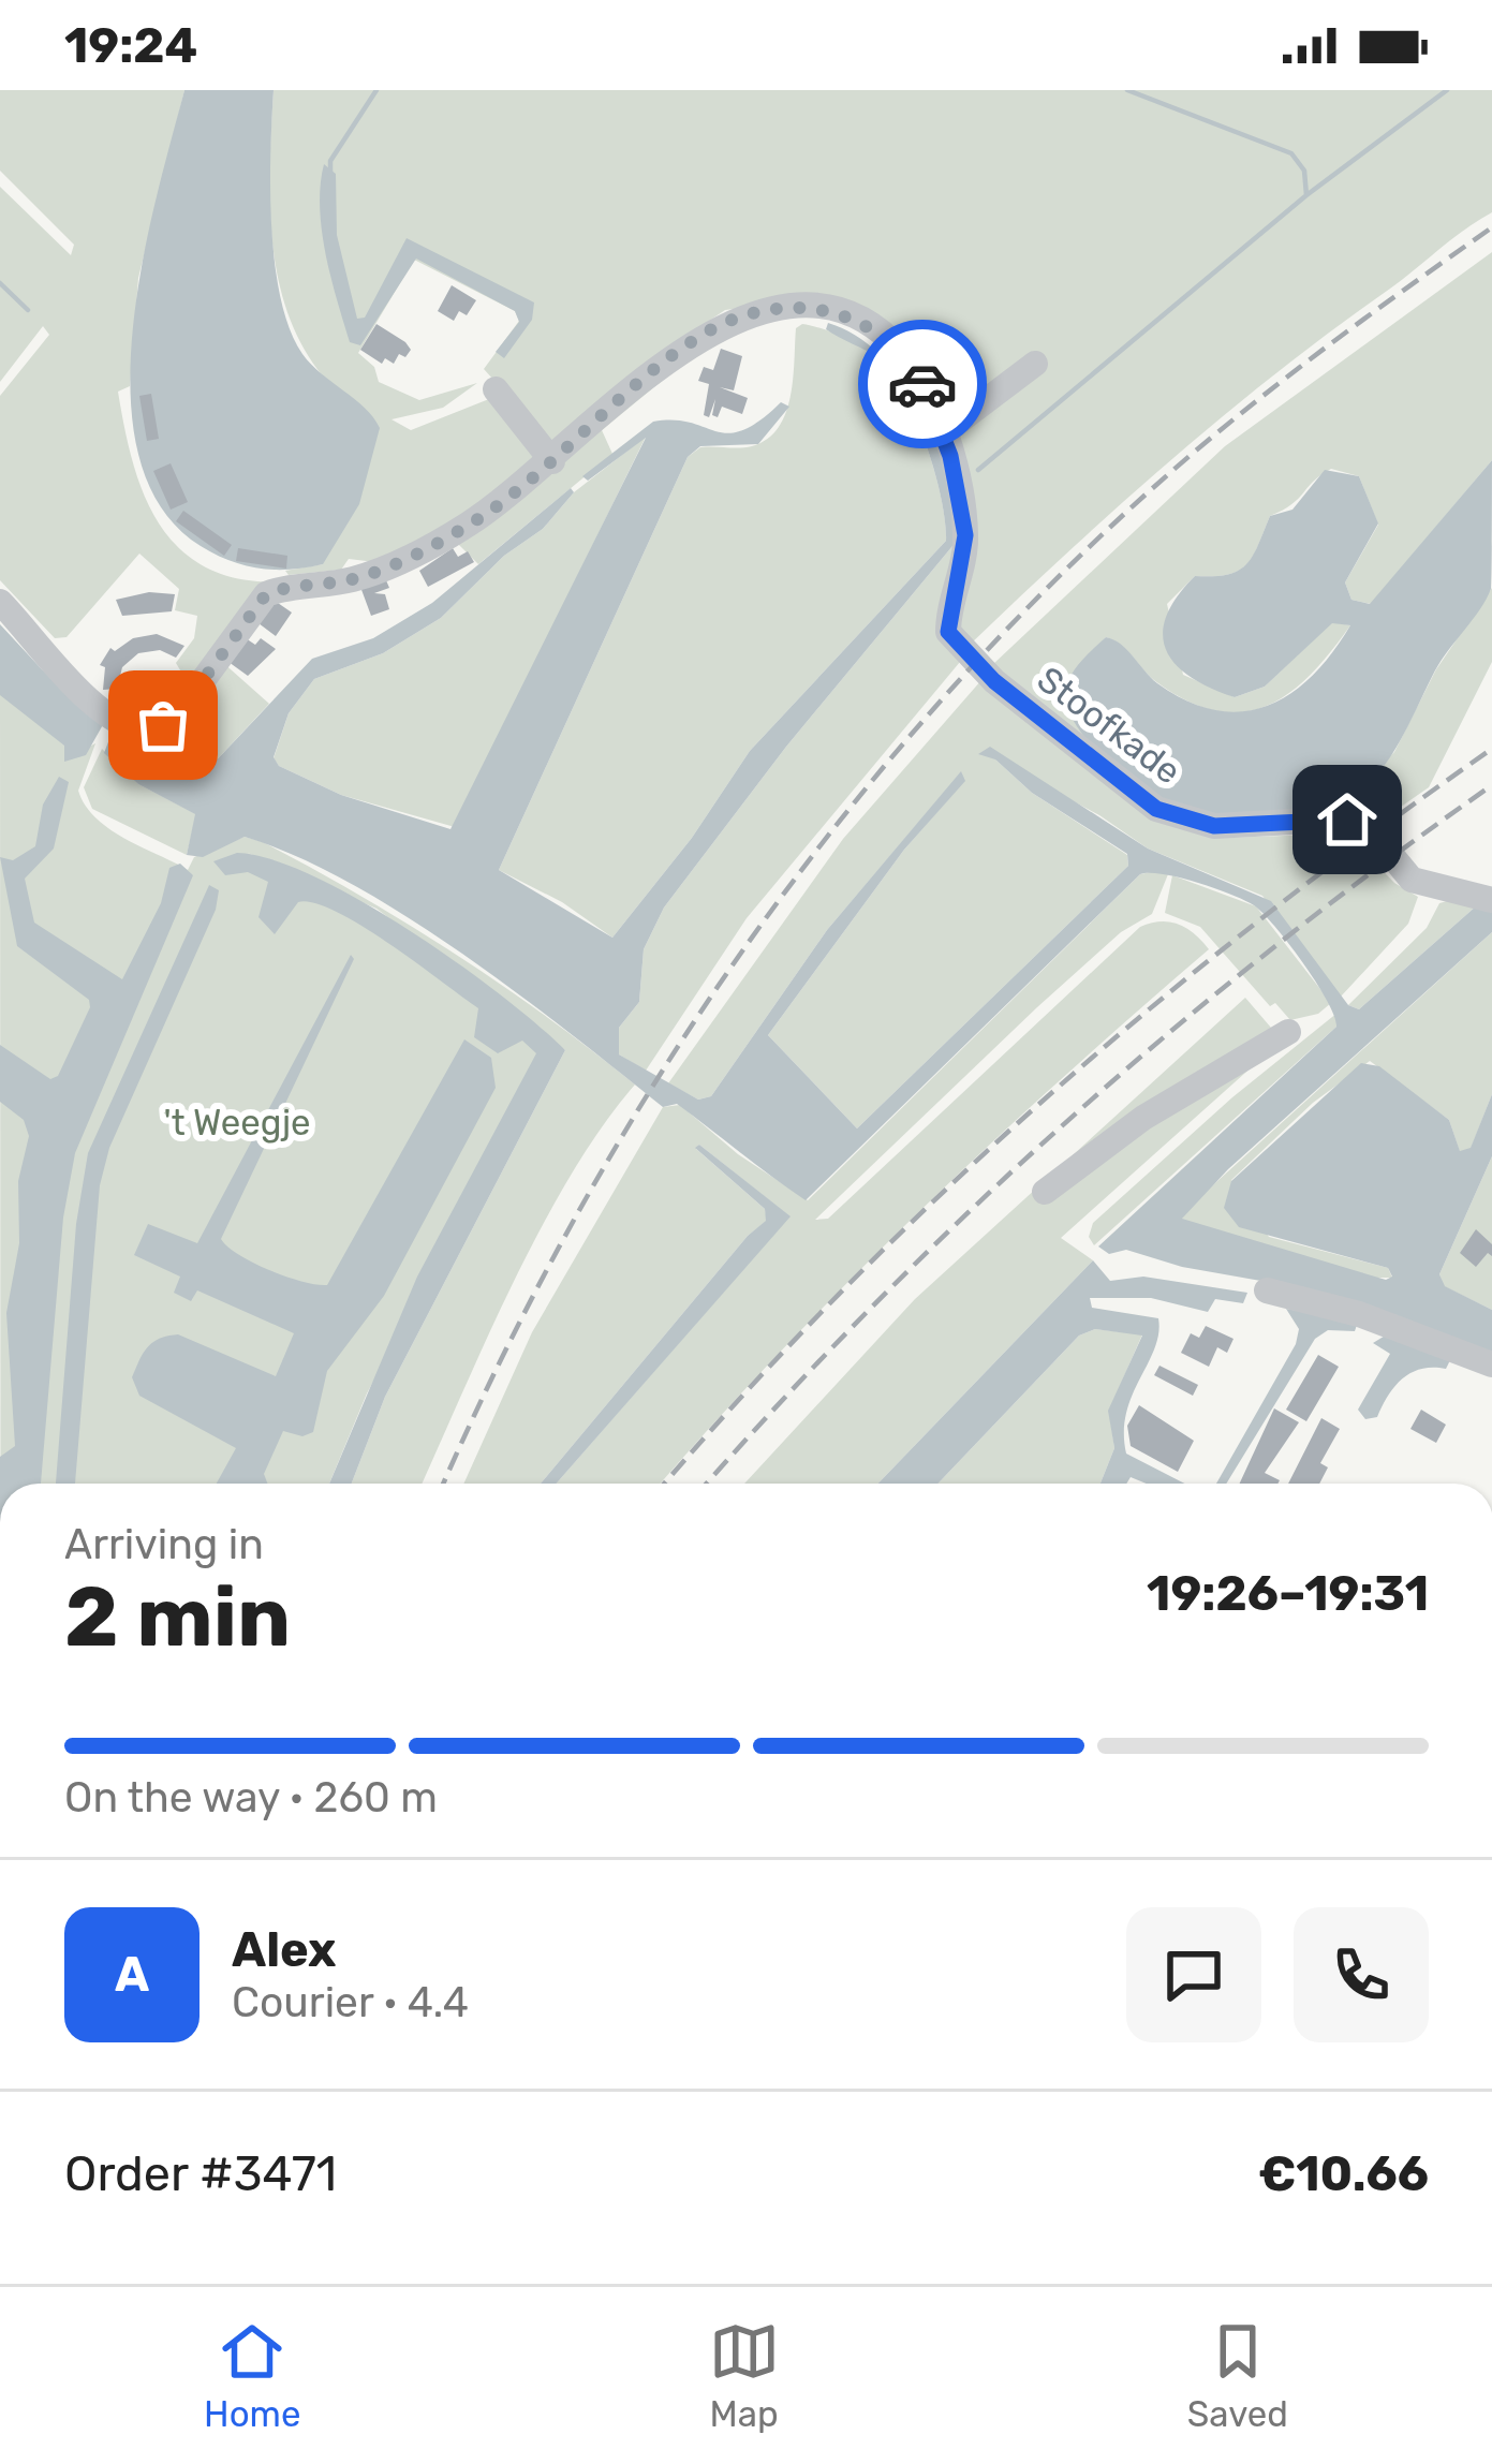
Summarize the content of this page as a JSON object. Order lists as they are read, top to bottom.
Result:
{
  "streets": {
    "street": ["Stoofkade"]
  },
  "parks": ["'t Weegje"],
  "page": {
    "status": "19:24",
    "heading": ["2 min", "Arriving in", "19:26–19:31"],
    "panel": [
      "Alex",
      "Courier · 4.4",
      "Order #3471",
      "€10.66"
    ],
    "bar": "On the way · 260 m",
    "round": "A",
    "tabs": ["Home", "Map", "Saved"]
  }
}
